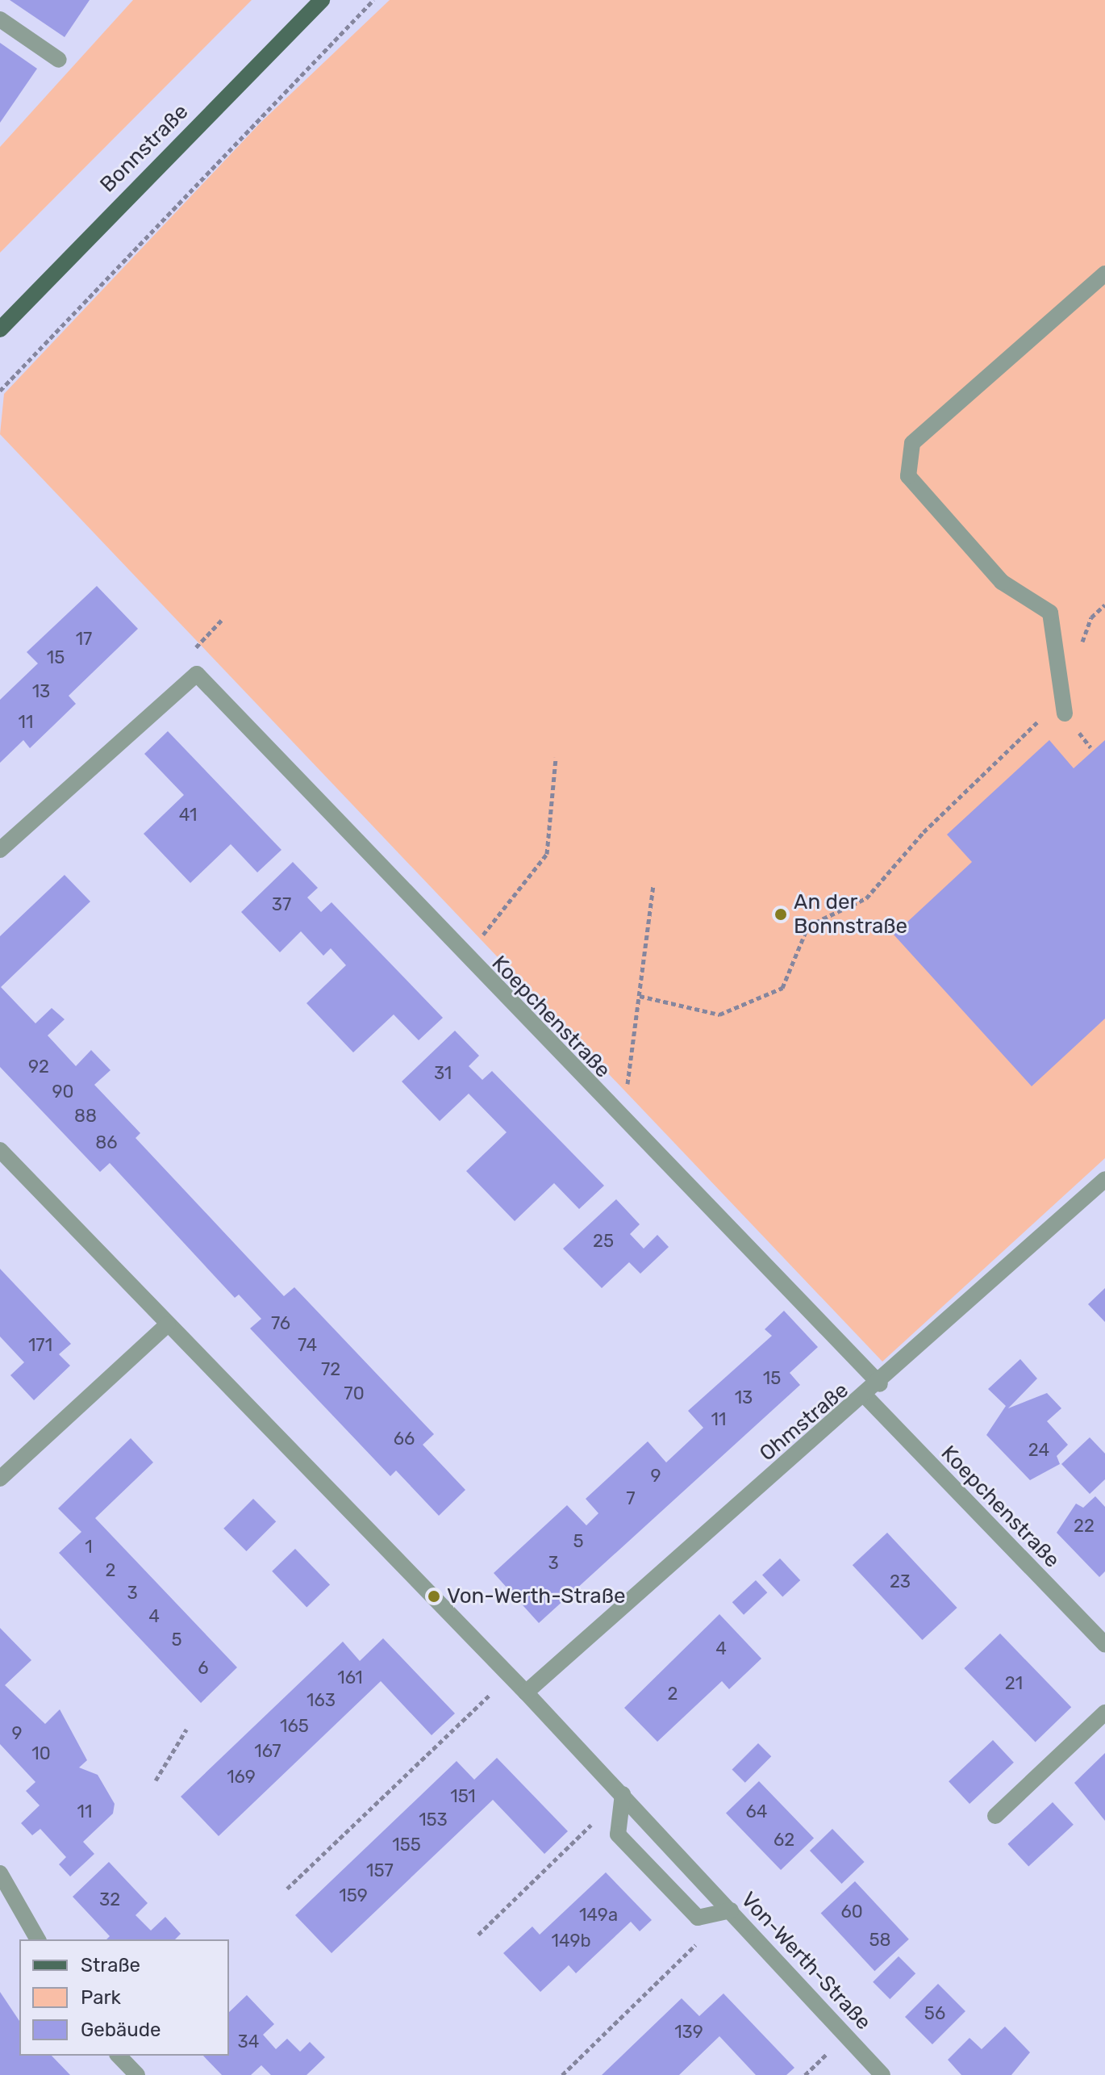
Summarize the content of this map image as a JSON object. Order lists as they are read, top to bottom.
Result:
{
  "streets": {
    "main road": ["Bonnstraße"],
    "street": ["Koepchenstraße", "Ohmstraße", "Von-Werth-Straße"]
  },
  "crossings": [
    ["Koepchenstraße", "Ohmstraße"],
    ["Ohmstraße", "Von-Werth-Straße"]
  ],
  "places": ["An der Bonnstraße", "Von-Werth-Straße"],
  "house_numbers": [
    "17",
    "15",
    "13",
    "11",
    "41",
    "37",
    "92",
    "31",
    "90",
    "88",
    "86",
    "25",
    "76",
    "171",
    "74",
    "72",
    "15",
    "70",
    "13",
    "11",
    "66",
    "24",
    "9",
    "7",
    "22",
    "5",
    "1",
    "3",
    "2",
    "23",
    "3",
    "4",
    "5",
    "4",
    "6",
    "161",
    "21",
    "2",
    "163",
    "165",
    "9",
    "167",
    "10",
    "169",
    "151",
    "11",
    "64",
    "153",
    "62",
    "155",
    "157",
    "159",
    "32",
    "60",
    "149a",
    "58",
    "149b",
    "56",
    "139",
    "34"
  ],
  "legend": ["Straße", "Park", "Gebäude"]
}
